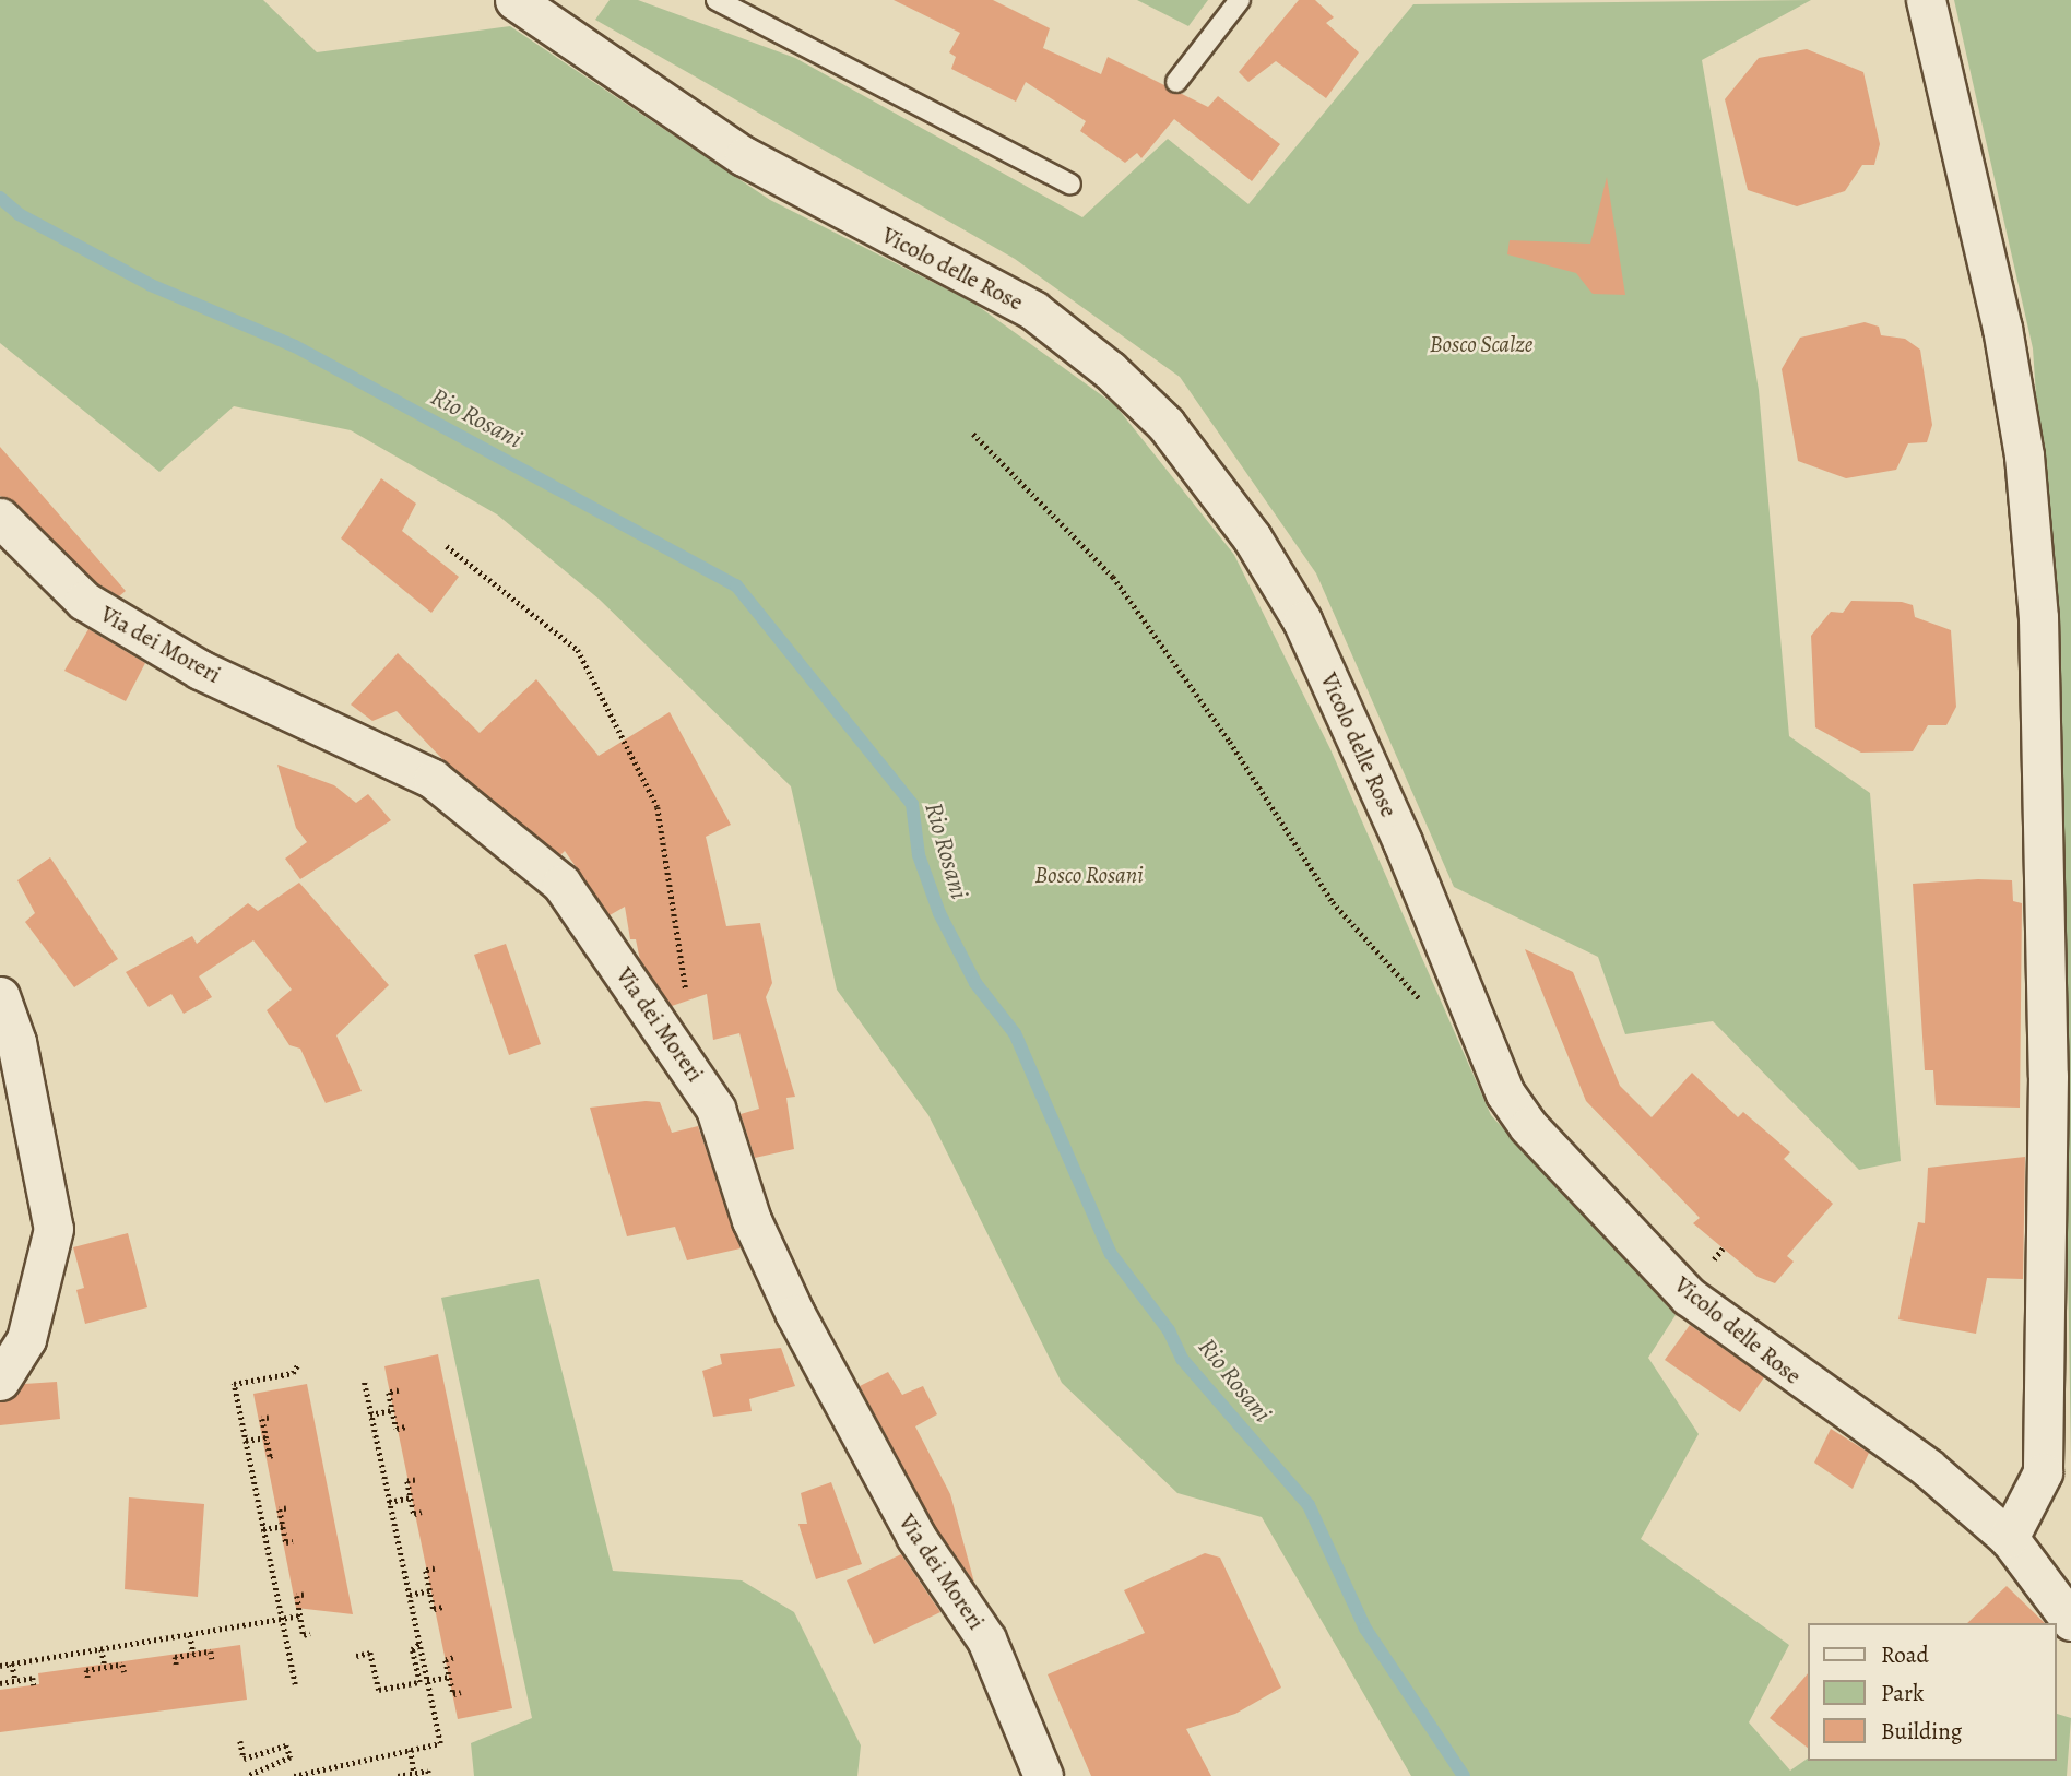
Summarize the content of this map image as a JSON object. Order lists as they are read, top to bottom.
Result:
{
  "streets": {
    "street": ["Vicolo delle Rose", "Via dei Moreri"]
  },
  "water": ["Rio Rosani"],
  "parks": ["Bosco Scalze", "Bosco Rosani"],
  "legend": ["Road", "Park", "Building"]
}
